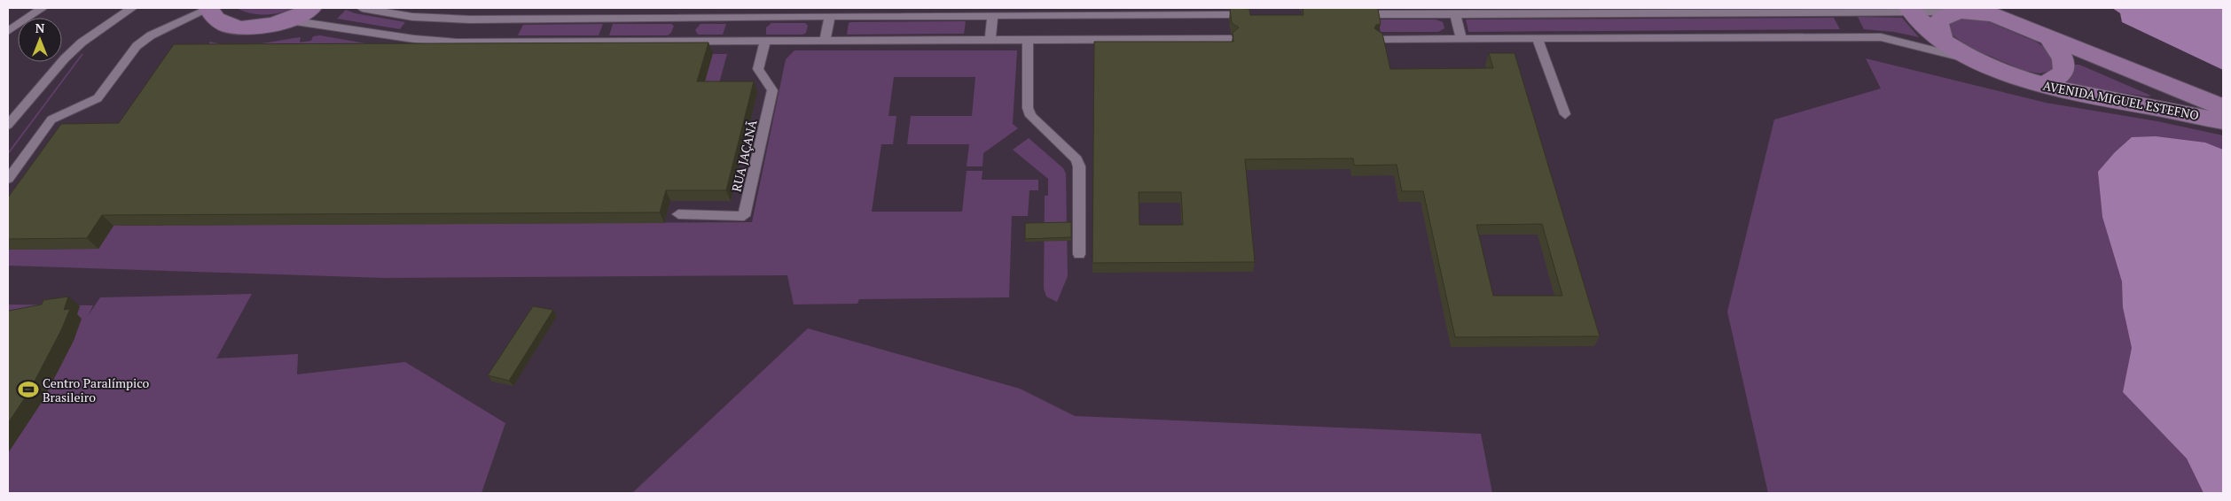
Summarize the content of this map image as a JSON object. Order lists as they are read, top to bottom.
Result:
{
  "streets": {
    "main road": ["AVENIDA MIGUEL ESTEFNO"],
    "lane": ["RUA JAÇANÃ"]
  },
  "places": {
    "sports": ["Centro Paralímpico Brasileiro"]
  },
  "north": "top"
}
